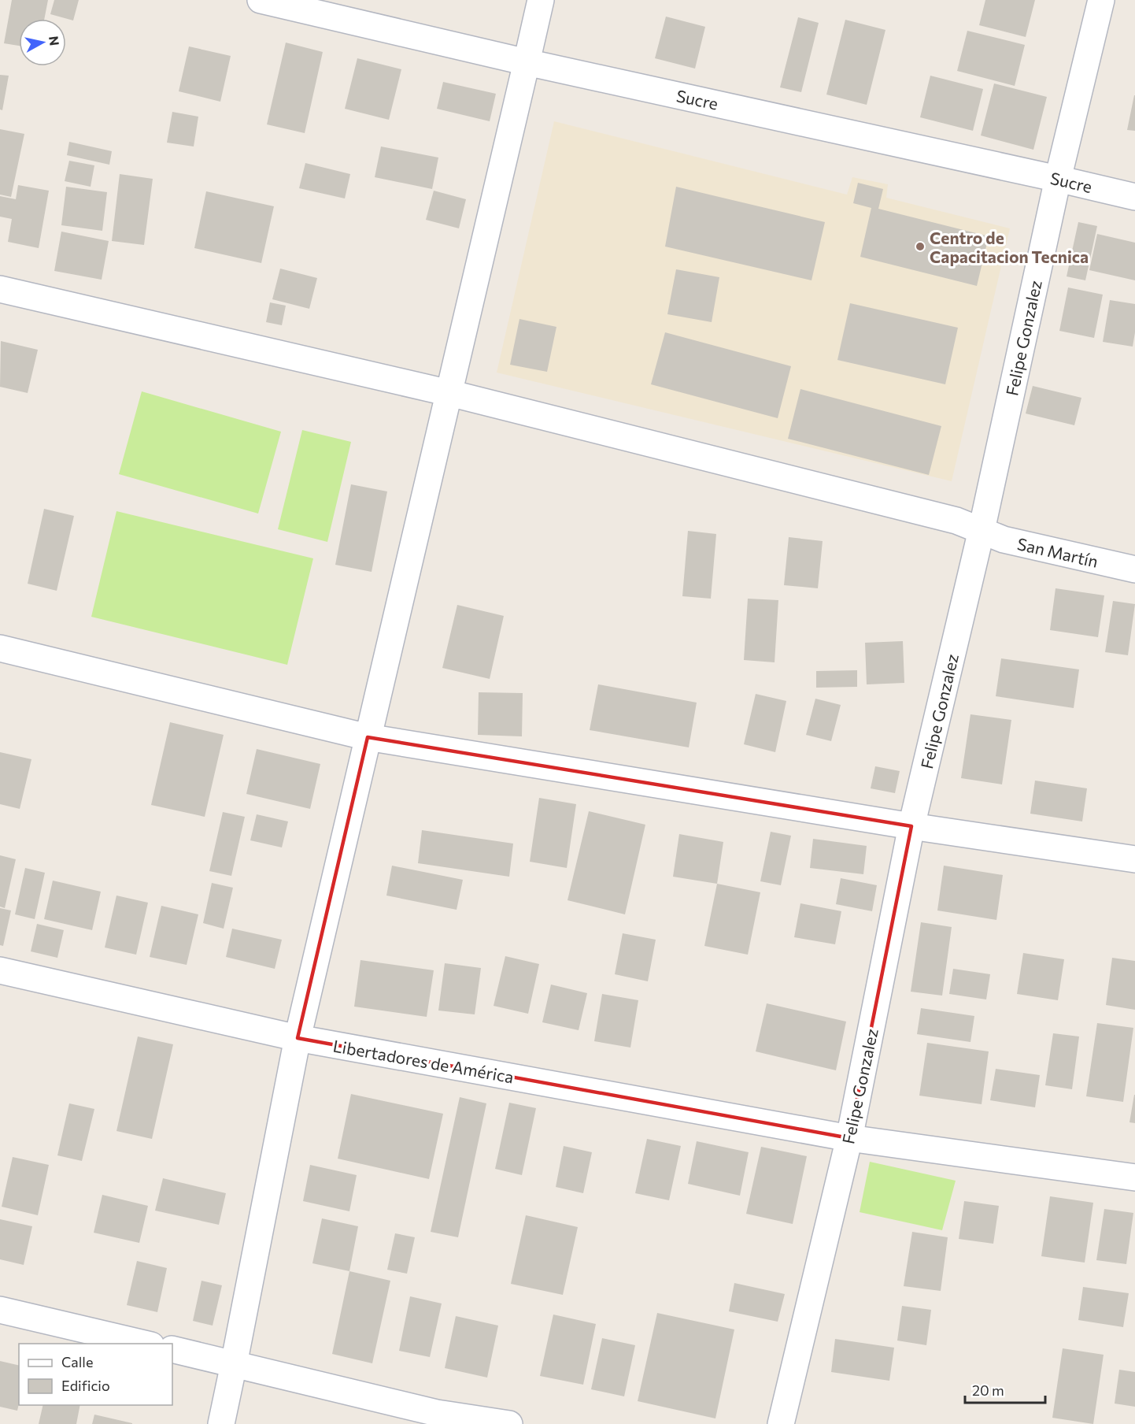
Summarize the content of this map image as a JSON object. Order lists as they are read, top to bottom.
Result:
{
  "streets": {
    "street": [
      "Sucre",
      "Felipe Gonzalez",
      "San Martín",
      "Libertadores de América"
    ]
  },
  "crossings": [
    ["Sucre", "Felipe Gonzalez"],
    ["Felipe Gonzalez", "San Martín"],
    ["Felipe Gonzalez", "Libertadores de América"]
  ],
  "places": ["Centro de Capacitacion Tecnica"],
  "legend": ["Calle", "Edificio"],
  "scale_bar": "20 m",
  "north": "right"
}
